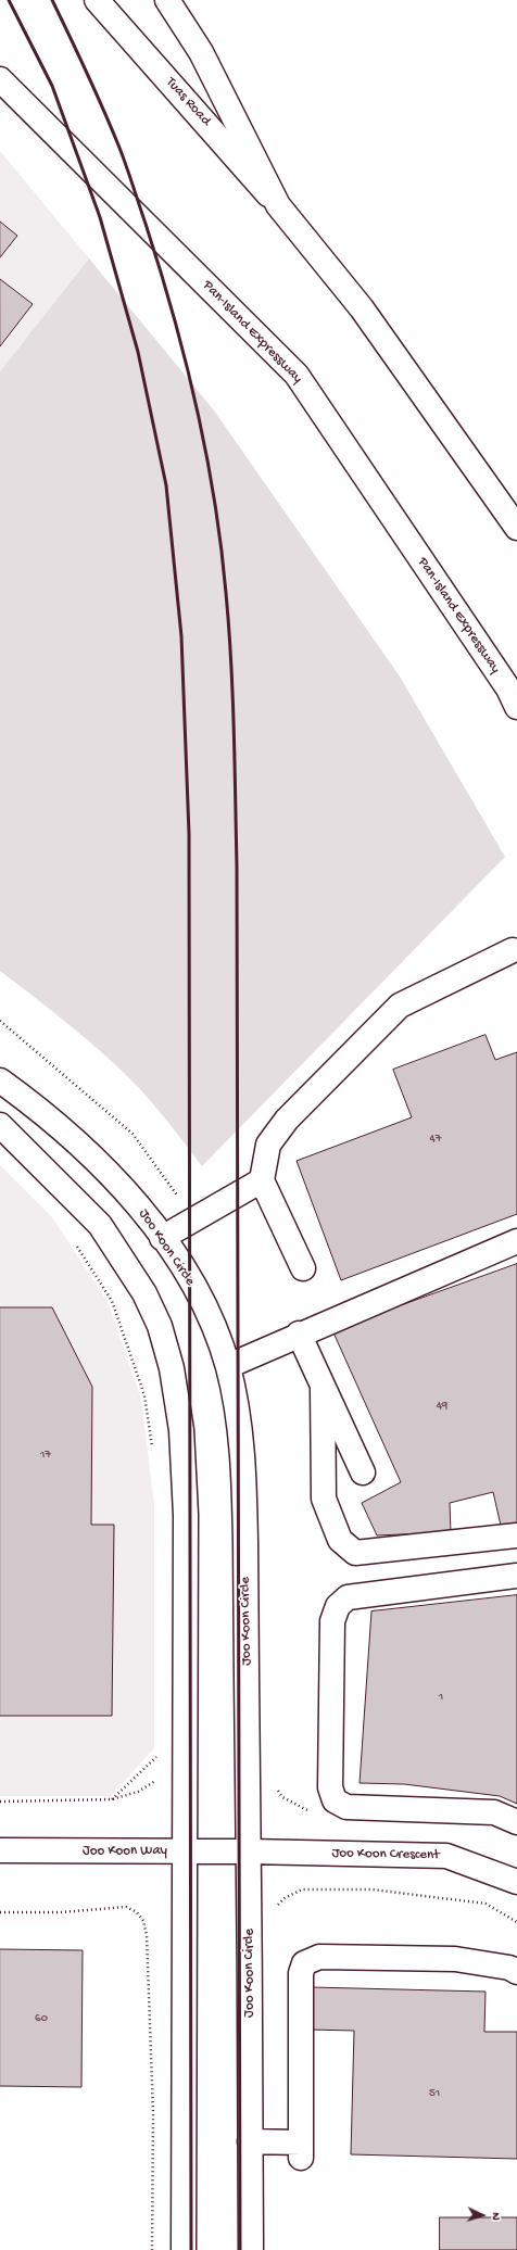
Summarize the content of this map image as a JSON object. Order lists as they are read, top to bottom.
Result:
{
  "streets": {
    "main road": [
      "Tuas Road",
      "Pan-Island Expressway",
      "Joo Koon Circle",
      "Joo Koon Way",
      "Joo Koon Crescent"
    ]
  },
  "crossings": [
    ["Joo Koon Circle", "Joo Koon Way"],
    ["Joo Koon Circle", "Joo Koon Crescent"],
    ["Joo Koon Way", "Joo Koon Crescent"]
  ],
  "house_numbers": [
    "47",
    "49",
    "17",
    "1",
    "60",
    "51"
  ],
  "north": "right"
}
